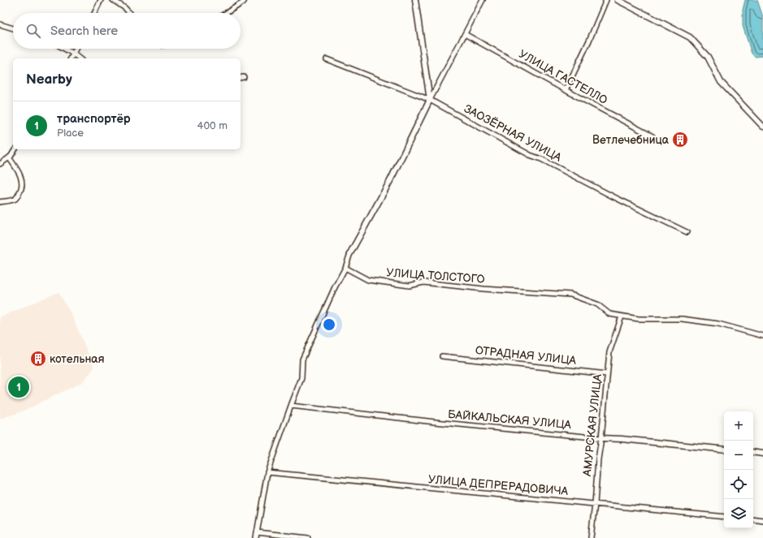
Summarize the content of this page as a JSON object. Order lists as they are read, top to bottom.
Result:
{
  "streets": {
    "street": [
      "УЛИЦА ГАСТЕЛЛО",
      "ЗАОЗЁРНАЯ УЛИЦА",
      "УЛИЦА ТОЛСТОГО",
      "ОТРАДНАЯ УЛИЦА",
      "БАЙКАЛЬСКАЯ УЛИЦА",
      "АМУРСКАЯ УЛИЦА",
      "УЛИЦА ДЕПРЕРАДОВИЧА"
    ]
  },
  "crossings": [
    ["УЛИЦА ТОЛСТОГО", "АМУРСКАЯ УЛИЦА"],
    ["ОТРАДНАЯ УЛИЦА", "АМУРСКАЯ УЛИЦА"],
    ["БАЙКАЛЬСКАЯ УЛИЦА", "АМУРСКАЯ УЛИЦА"],
    ["АМУРСКАЯ УЛИЦА", "УЛИЦА ДЕПРЕРАДОВИЧА"]
  ],
  "places": {
    "building": ["Ветлечебница", "котельная"]
  },
  "page": {
    "search": "Search here",
    "heading": "Nearby",
    "list": [
      {
        "mark": "1",
        "name": "транспортёр",
        "note": "Place",
        "value": "400 m"
      }
    ],
    "pins": "1",
    "map_buttons": ["+", "−"]
  }
}
